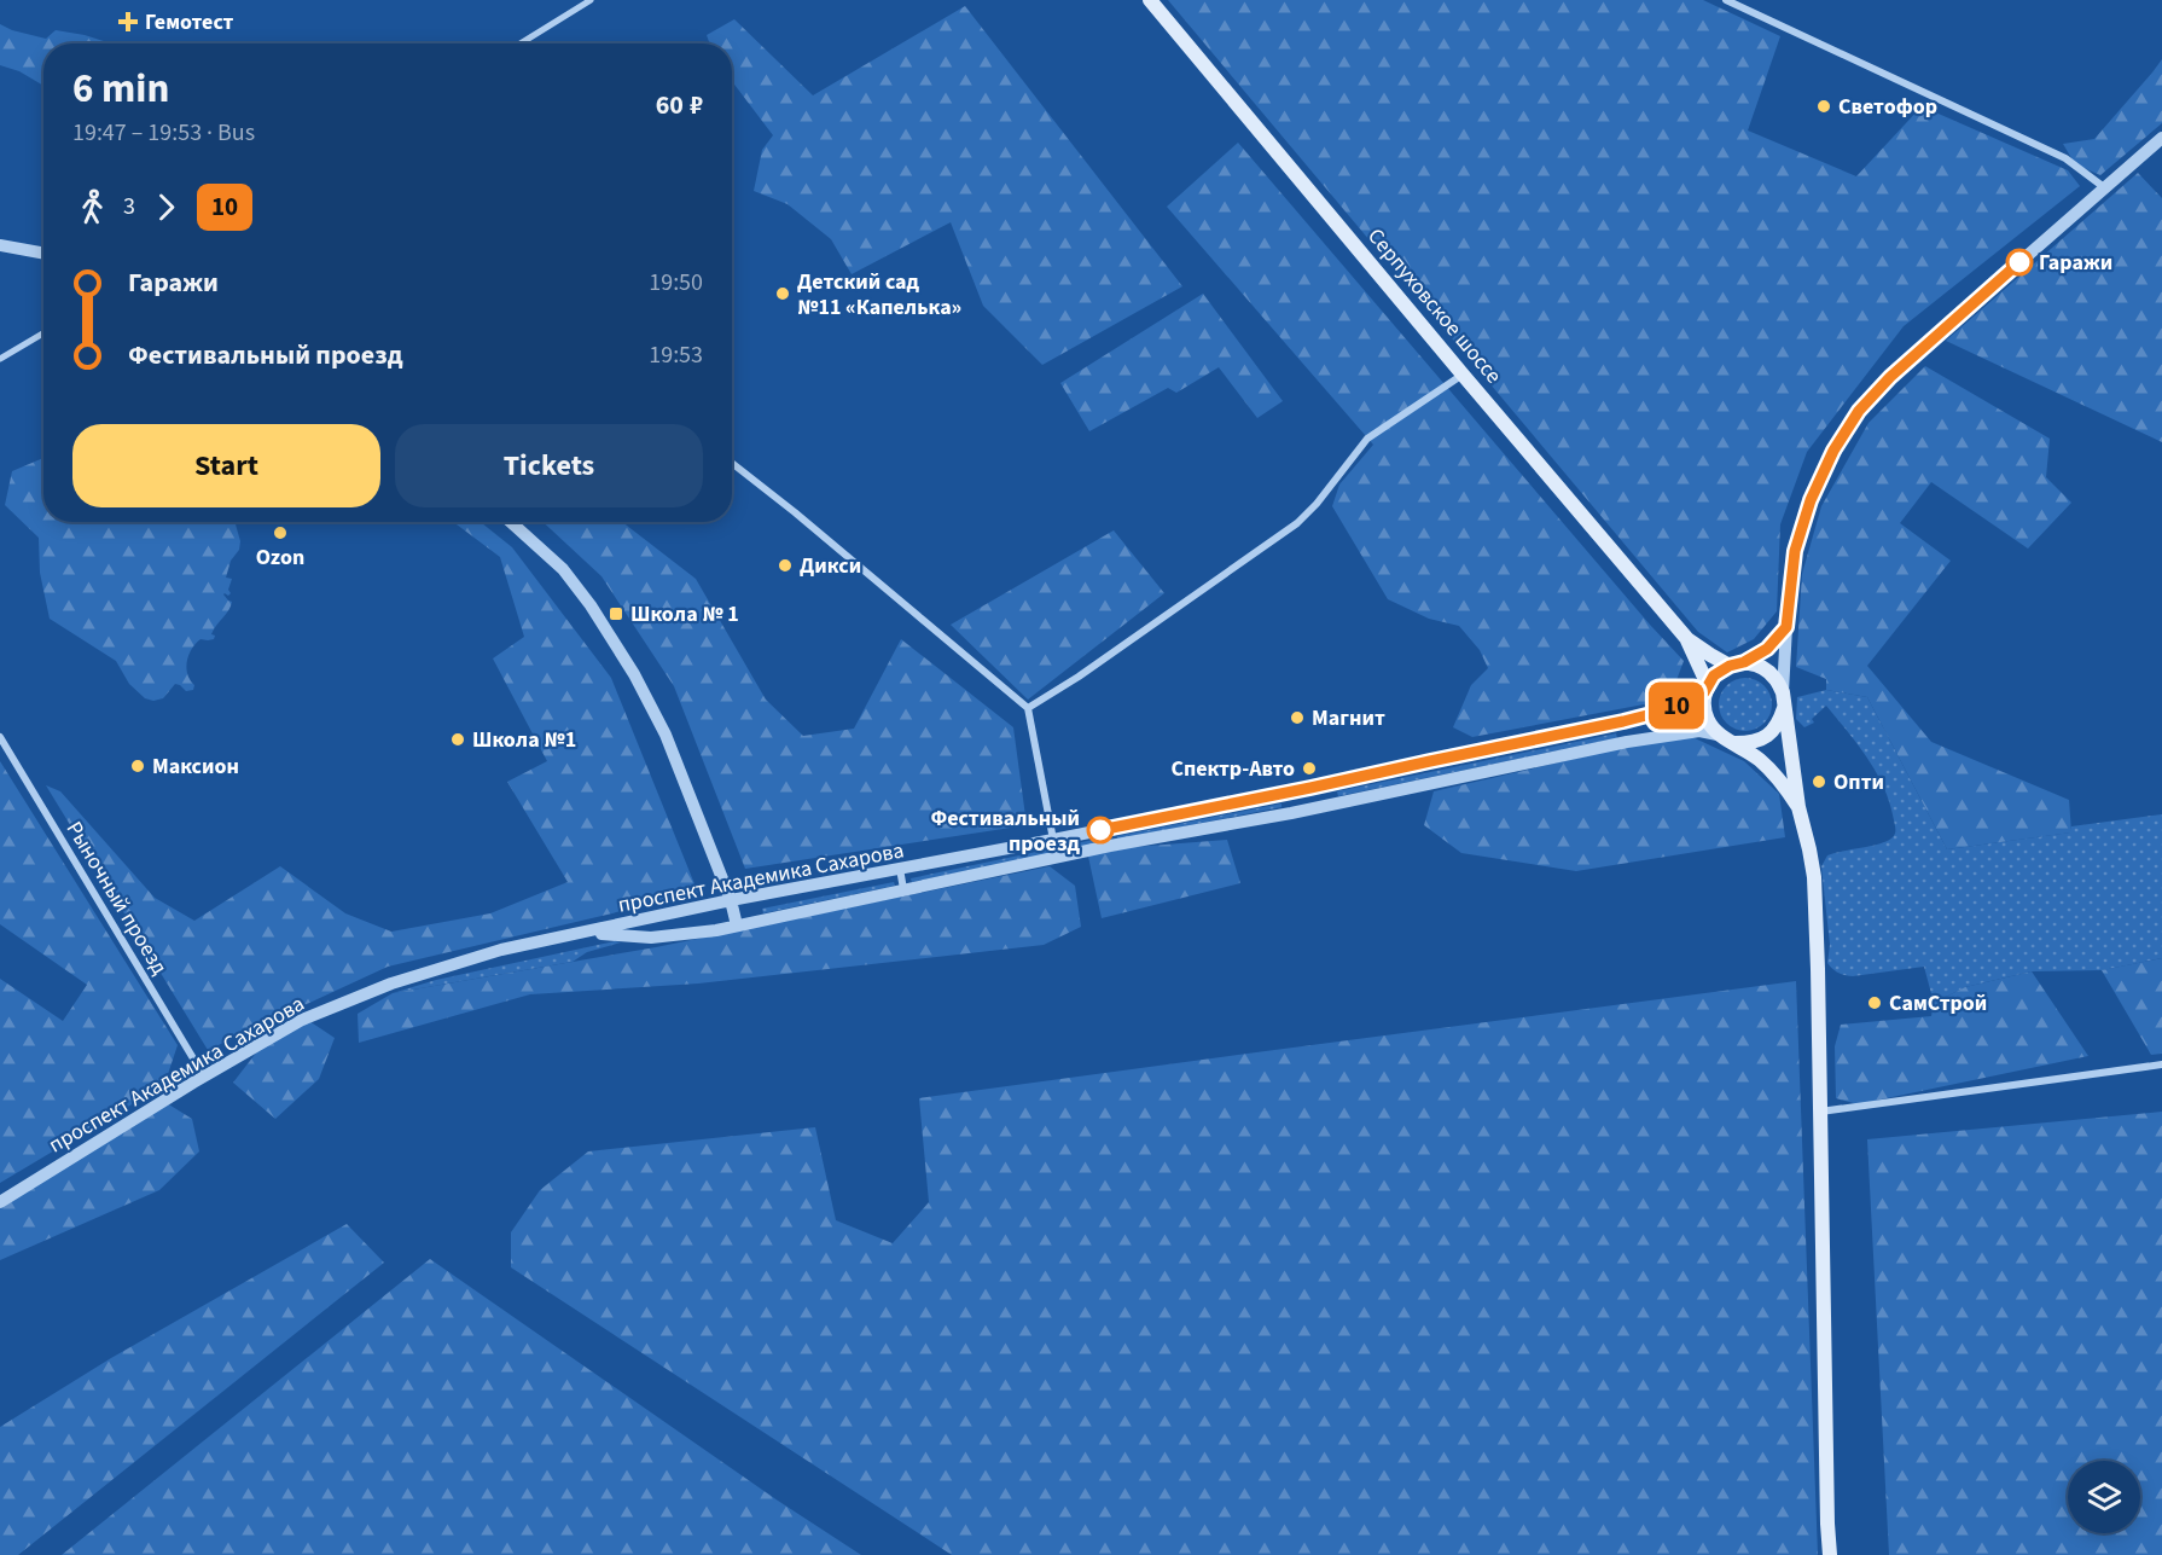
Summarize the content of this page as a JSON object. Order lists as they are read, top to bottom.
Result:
{
  "streets": {
    "main road": ["Серпуховское шоссе"],
    "street": ["проспект Академика Сахарова", "Рыночный проезд"]
  },
  "crossings": [
    ["проспект Академика Сахарова", "Рыночный проезд"]
  ],
  "places": {
    "health": ["Гемотест"],
    "other": [
      "Светофор",
      "Гаражи",
      "Детский сад №11 «Капелька»",
      "Ozon",
      "Дикси",
      "Магнит",
      "Школа №1",
      "Максион",
      "Спектр-Авто",
      "Опти",
      "Фестивальный проезд",
      "СамСтрой"
    ],
    "transit": ["Школа № 1"]
  },
  "lines": ["bus line 10"],
  "page": {
    "on_map": "10",
    "heading": ["6 min", "19:47 – 19:53 · Bus", "60 ₽"],
    "legs": ["3", "10"],
    "list": [
      {
        "name": "Гаражи",
        "value": "19:50"
      },
      {
        "name": "Фестивальный проезд",
        "value": "19:53"
      }
    ],
    "buttons": ["Start", "Tickets"]
  }
}
